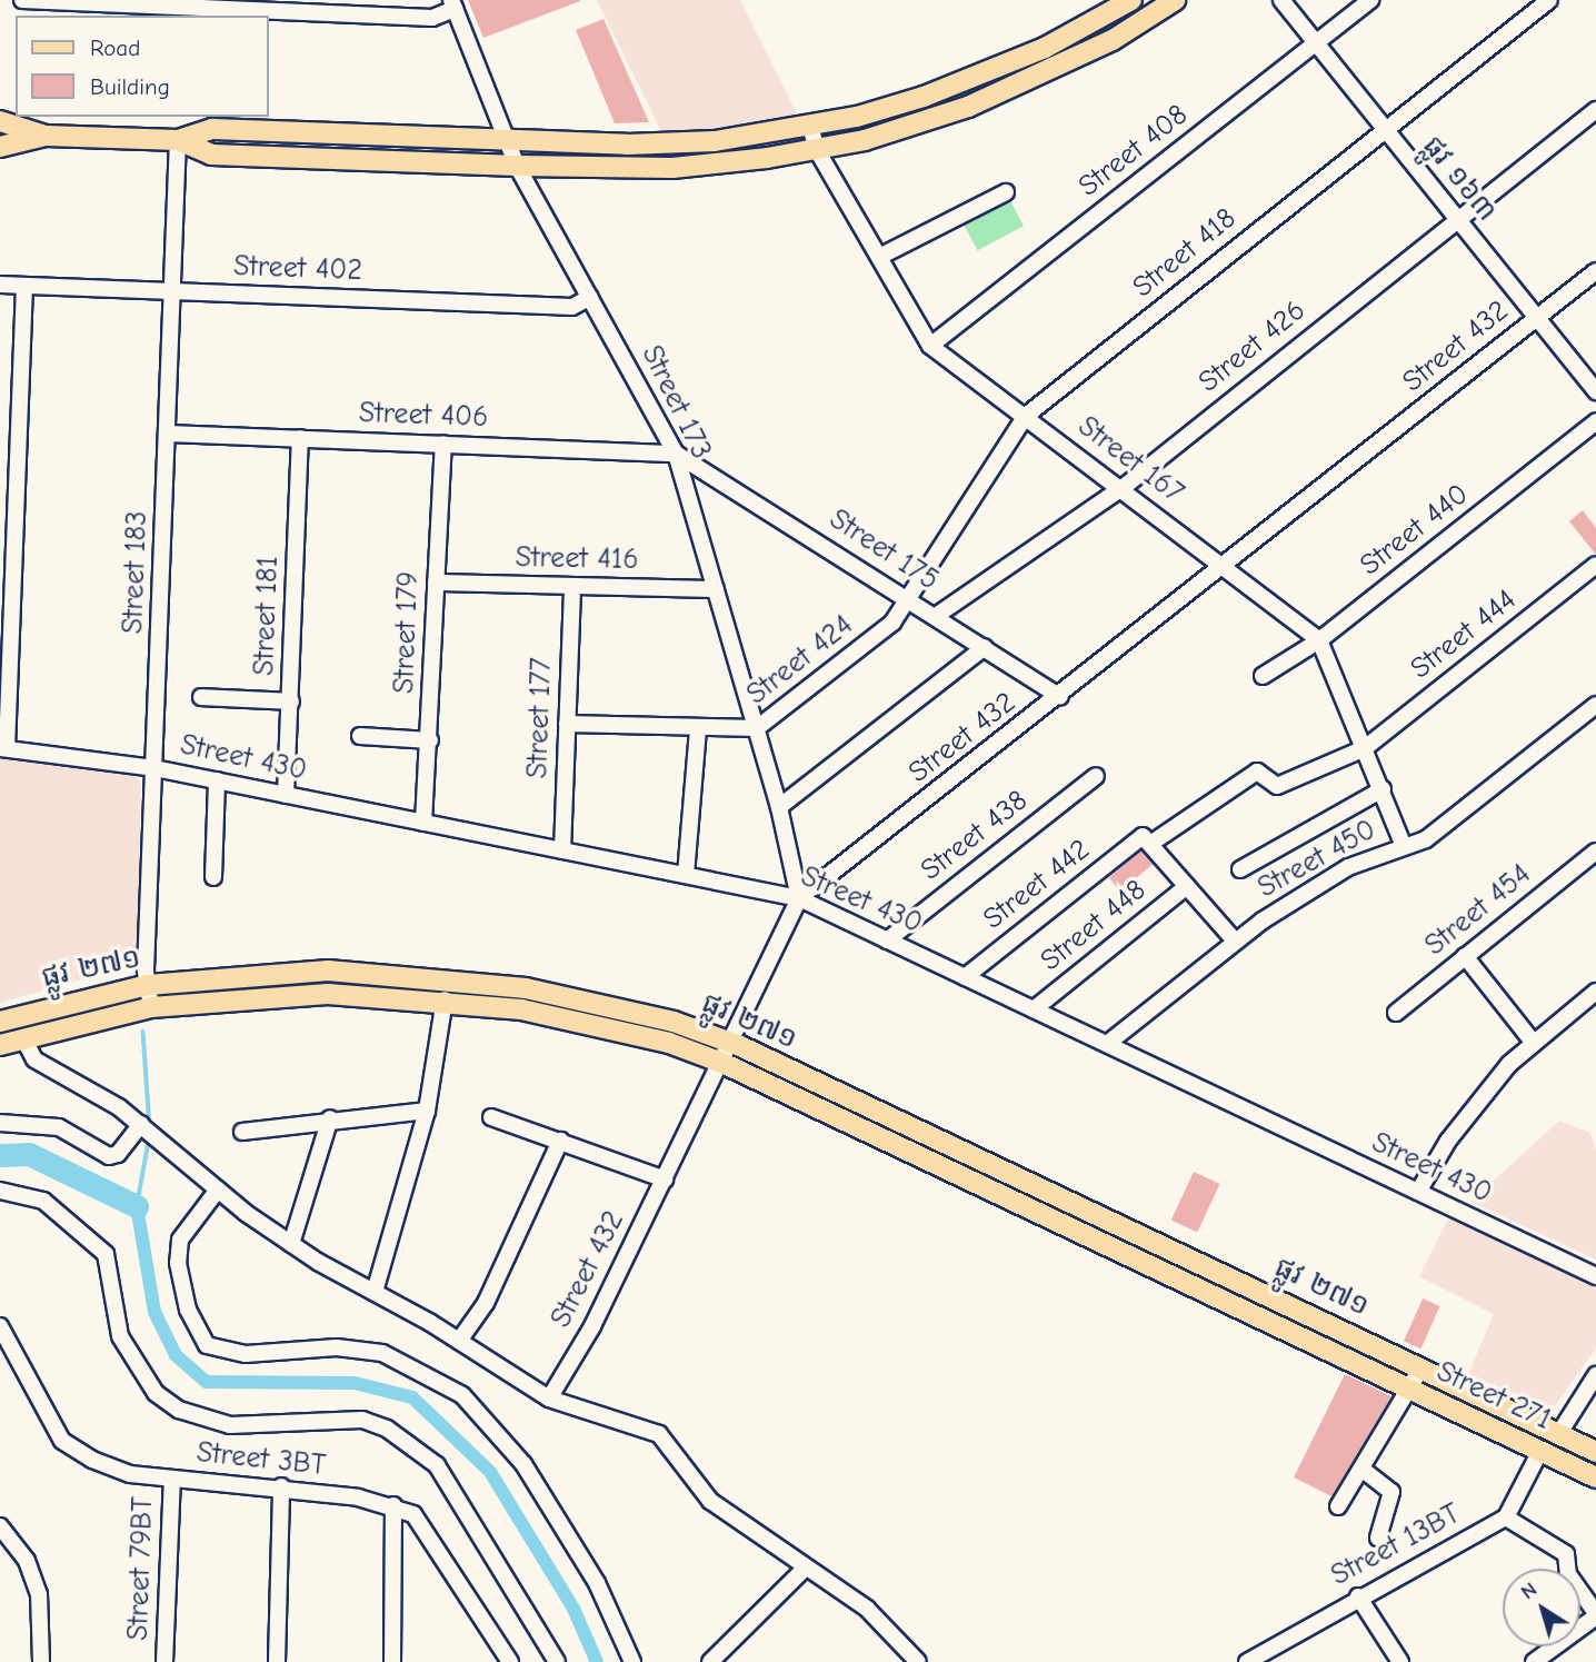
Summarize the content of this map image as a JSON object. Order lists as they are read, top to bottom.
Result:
{
  "streets": {
    "main road": ["ផ្លូវ ២៧១", "Street 271"],
    "street": [
      "Street 408",
      "ផ្លូវ ១៦៣",
      "Street 418",
      "Street 402",
      "Street 426",
      "Street 432",
      "Street 173",
      "Street 406",
      "Street 167",
      "Street 440",
      "Street 175",
      "Street 416",
      "Street 183",
      "Street 181",
      "Street 179",
      "Street 444",
      "Street 424",
      "Street 177",
      "Street 430",
      "Street 438",
      "Street 450",
      "Street 442",
      "Street 454",
      "Street 448",
      "Street 3BT",
      "Street 13BT",
      "Street 79BT"
    ]
  },
  "crossings": [
    ["Street 408", "ផ្លូវ ១៦៣"],
    ["Street 408", "Street 167"],
    ["ផ្លូវ ១៦៣", "Street 418"],
    ["ផ្លូវ ១៦៣", "Street 426"],
    ["ផ្លូវ ១៦៣", "Street 432"],
    ["Street 418", "Street 167"],
    ["Street 418", "Street 175"],
    ["Street 418", "Street 424"],
    ["Street 402", "Street 173"],
    ["Street 402", "Street 183"],
    ["Street 426", "Street 167"],
    ["Street 426", "Street 175"],
    ["Street 432", "Street 173"],
    ["Street 432", "Street 167"],
    ["Street 432", "Street 175"],
    ["Street 432", "Street 430"],
    ["Street 432", "ផ្លូវ ២៧១"],
    ["Street 173", "Street 406"],
    ["Street 173", "Street 175"],
    ["Street 173", "Street 416"],
    ["Street 173", "Street 424"],
    ["Street 173", "Street 430"],
    ["Street 406", "Street 175"],
    ["Street 406", "Street 183"],
    ["Street 406", "Street 181"],
    ["Street 406", "Street 179"],
    ["Street 167", "Street 440"],
    ["Street 175", "Street 424"],
    ["Street 416", "Street 179"],
    ["Street 416", "Street 177"],
    ["Street 183", "Street 430"],
    ["Street 183", "ផ្លូវ ២៧១"],
    ["Street 181", "Street 430"],
    ["Street 179", "Street 430"],
    ["Street 444", "Street 442"],
    ["Street 424", "Street 177"],
    ["Street 177", "Street 430"],
    ["Street 430", "Street 438"],
    ["Street 430", "Street 450"],
    ["Street 430", "Street 442"],
    ["Street 430", "Street 448"],
    ["ផ្លូវ ២៧១", "Street 271"],
    ["Street 271", "Street 13BT"],
    ["Street 3BT", "Street 79BT"]
  ],
  "legend": ["Road", "Building"],
  "north": "top left"
}
